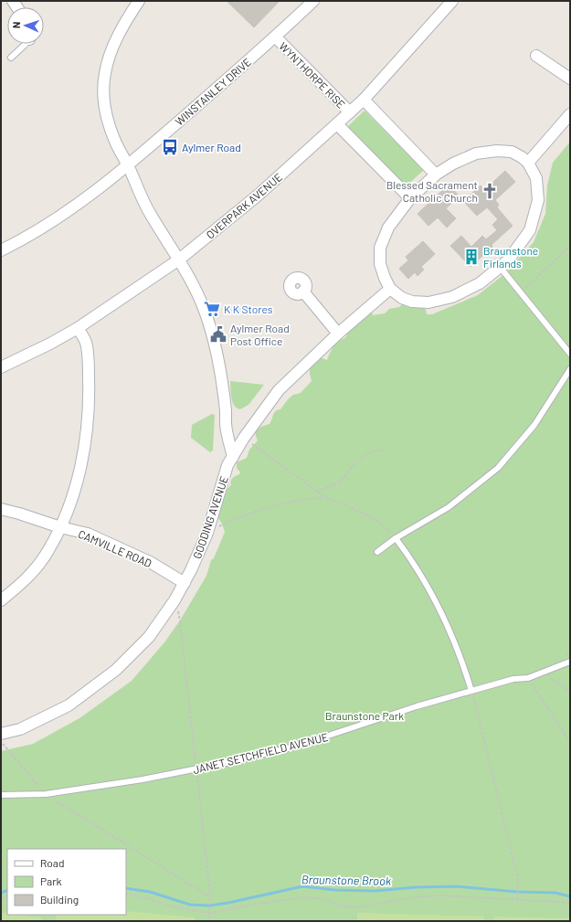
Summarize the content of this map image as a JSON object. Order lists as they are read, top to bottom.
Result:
{
  "streets": {
    "street": [
      "WYNTHORPE RISE",
      "WINSTANLEY DRIVE",
      "OVERPARK AVENUE",
      "GOODING AVENUE",
      "CAMVILLE ROAD"
    ],
    "lane": ["JANET SETCHFIELD AVENUE"]
  },
  "crossings": [
    ["WYNTHORPE RISE", "WINSTANLEY DRIVE"],
    ["WYNTHORPE RISE", "OVERPARK AVENUE"],
    ["GOODING AVENUE", "CAMVILLE ROAD"]
  ],
  "water": ["Braunstone Brook"],
  "parks": ["Braunstone Park"],
  "places": {
    "bus stop": ["Aylmer Road"],
    "church": ["Blessed Sacrament Catholic Church"],
    "building": ["Braunstone Firlands"],
    "supermarket": ["K K Stores"],
    "public building": ["Aylmer Road Post Office"]
  },
  "legend": ["Road", "Park", "Building"],
  "north": "left"
}
